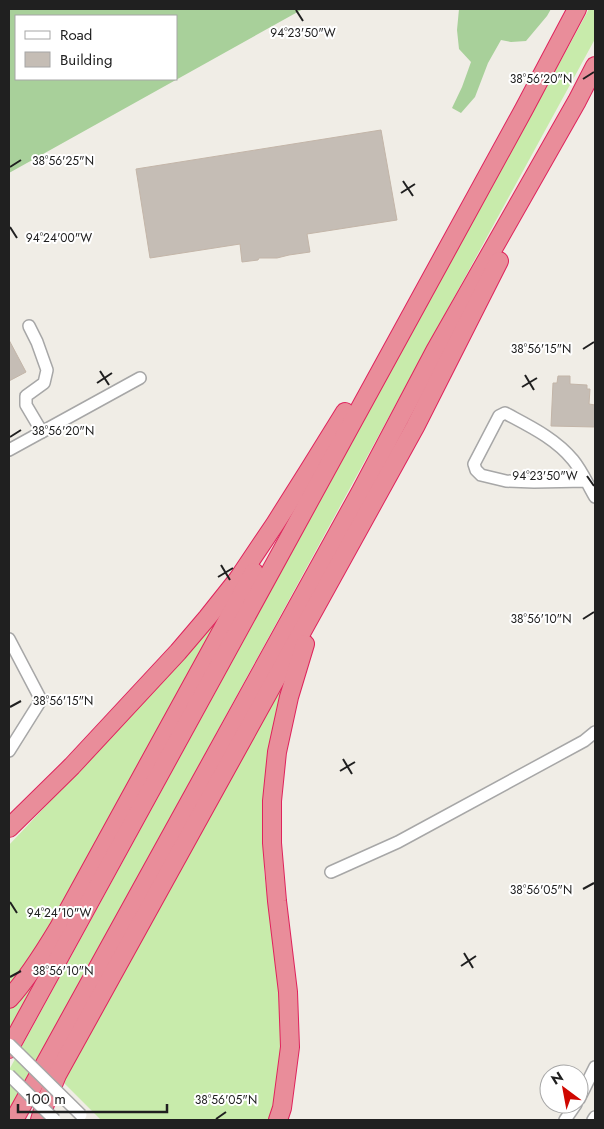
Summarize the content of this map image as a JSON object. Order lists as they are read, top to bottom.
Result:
{
  "legend": ["Road", "Building"],
  "scale_bar": "100 m",
  "north": "top left",
  "coordinates": [
    "94°23'50\"W",
    "38°56'20\"N",
    "38°56'25\"N",
    "94°24'00\"W",
    "38°56'15\"N",
    "38°56'10\"N",
    "38°56'05\"N",
    "94°24'10\"W"
  ]
}
